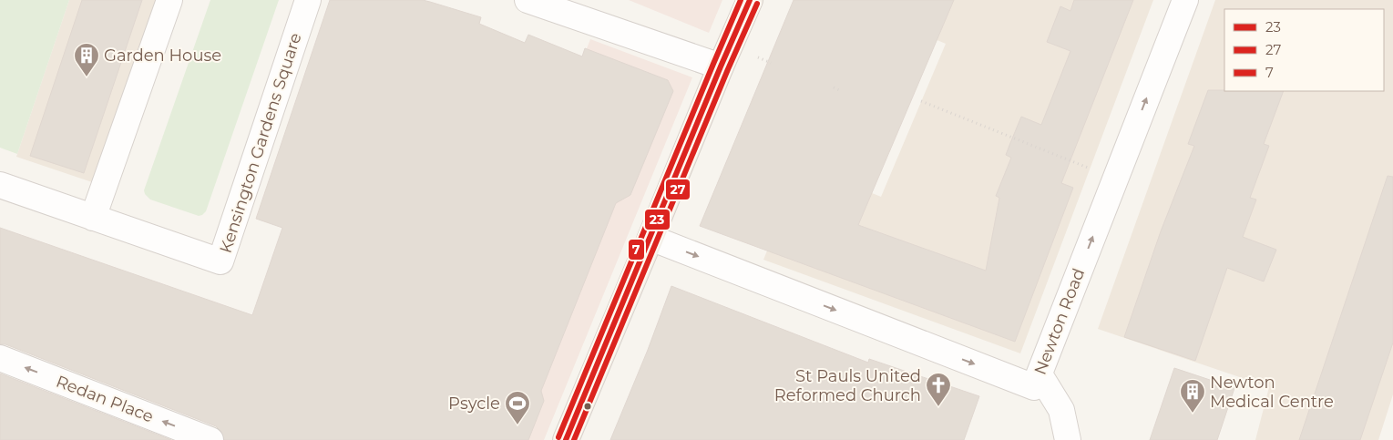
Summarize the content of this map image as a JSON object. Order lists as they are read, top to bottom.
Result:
{
  "streets": {
    "street": ["Kensington Gardens Square", "Newton Road", "Redan Place"]
  },
  "one_way": ["Redan Place"],
  "places": {
    "building": ["Garden House", "Newton Medical Centre"],
    "church": ["St Pauls United Reformed Church"],
    "sports": ["Psycle"]
  },
  "lines": ["transit line 23", "transit line 7", "transit line 27"],
  "legend": ["23", "27", "7"]
}
